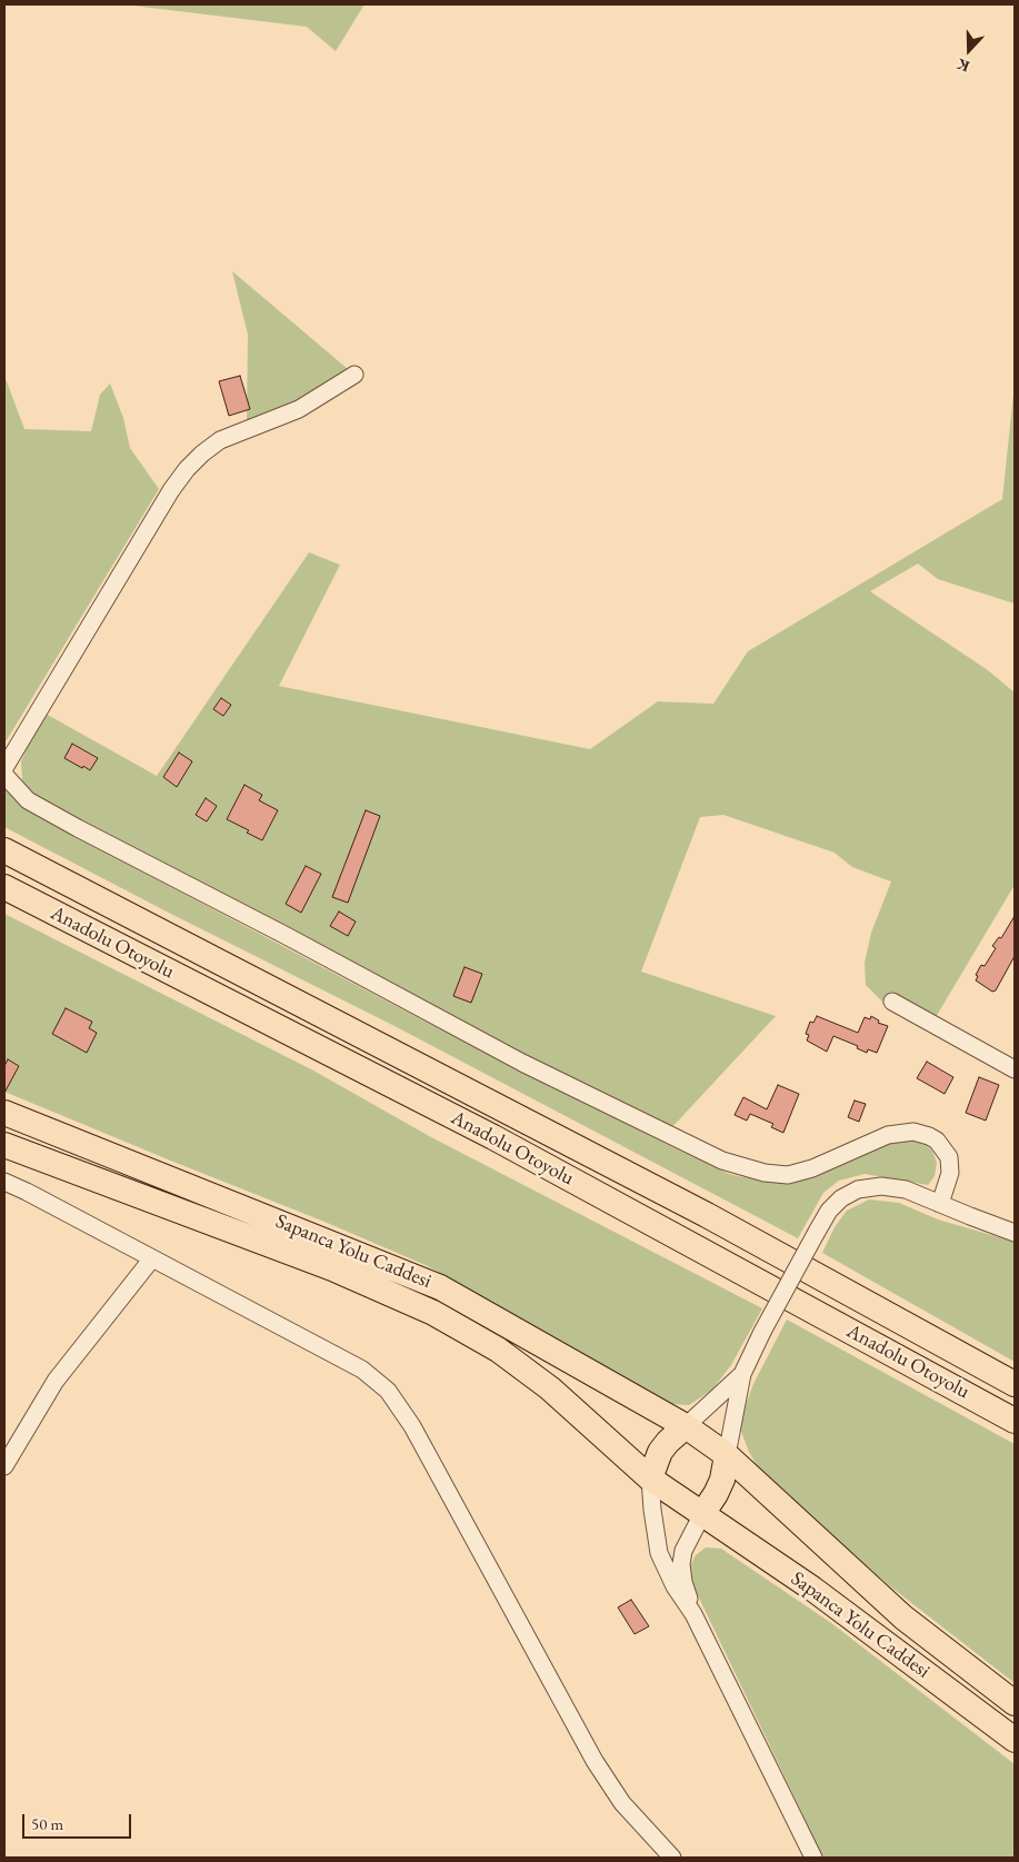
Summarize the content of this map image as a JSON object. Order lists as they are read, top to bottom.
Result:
{
  "streets": {
    "highway": ["Anadolu Otoyolu", "Sapanca Yolu Caddesi"]
  },
  "scale_bar": "50 m",
  "north": "bottom"
}
